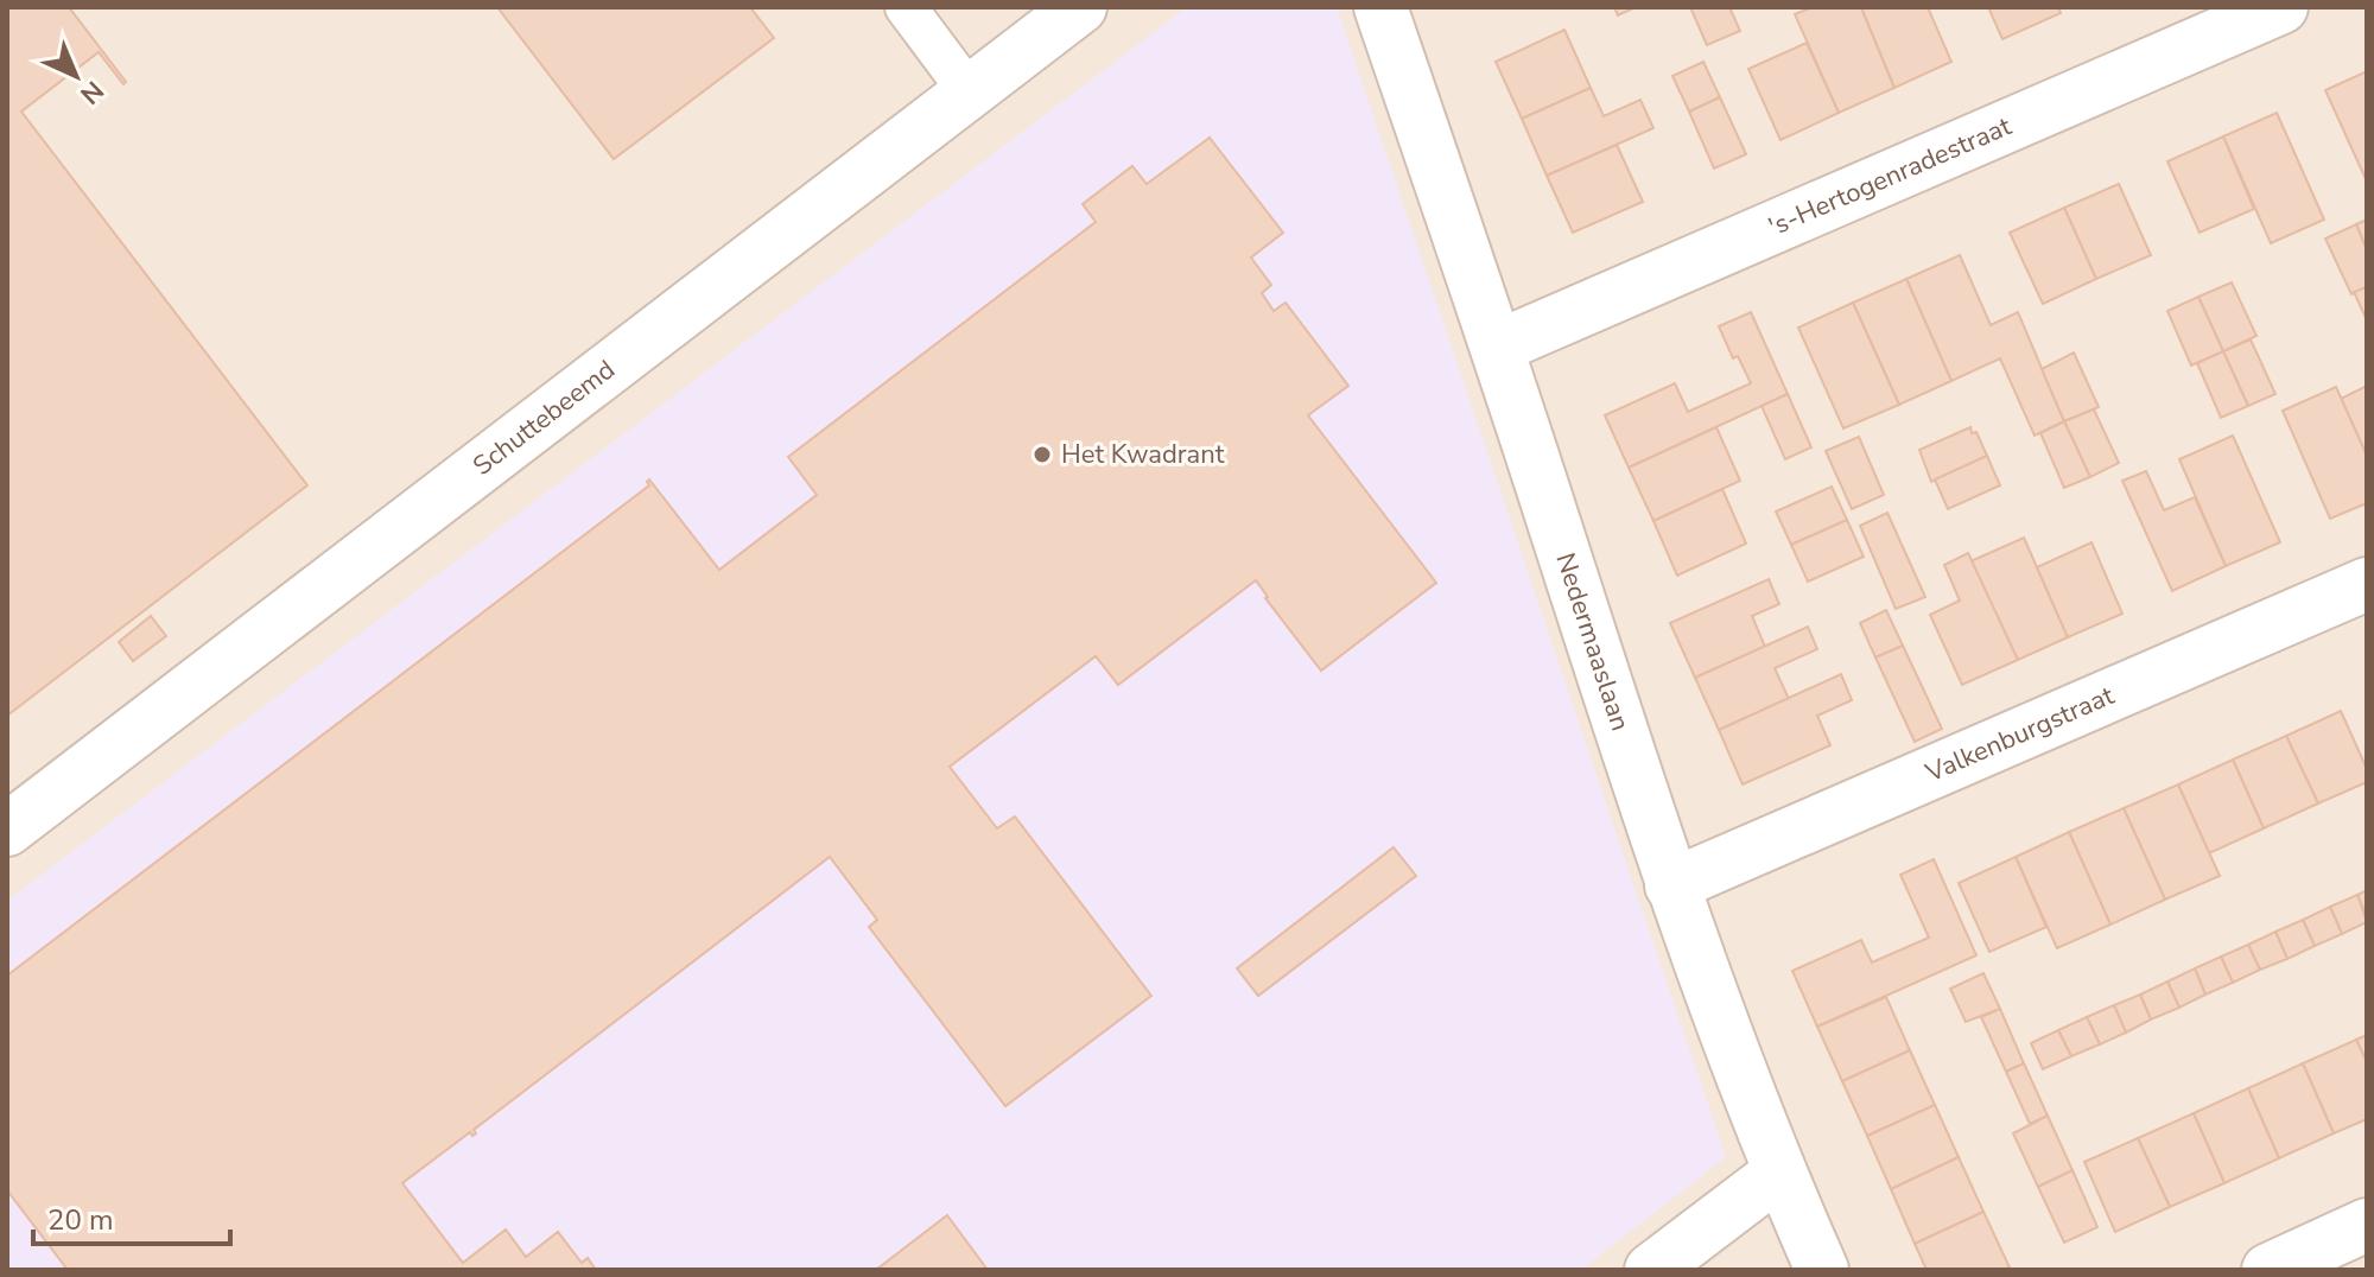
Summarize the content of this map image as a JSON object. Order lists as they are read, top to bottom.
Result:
{
  "streets": {
    "street": [
      "'s-Hertogenradestraat",
      "Schuttebeemd",
      "Nedermaaslaan",
      "Valkenburgstraat"
    ]
  },
  "crossings": [
    ["'s-Hertogenradestraat", "Nedermaaslaan"],
    ["Nedermaaslaan", "Valkenburgstraat"]
  ],
  "places": ["Het Kwadrant"],
  "scale_bar": "20 m",
  "north": "bottom right"
}
